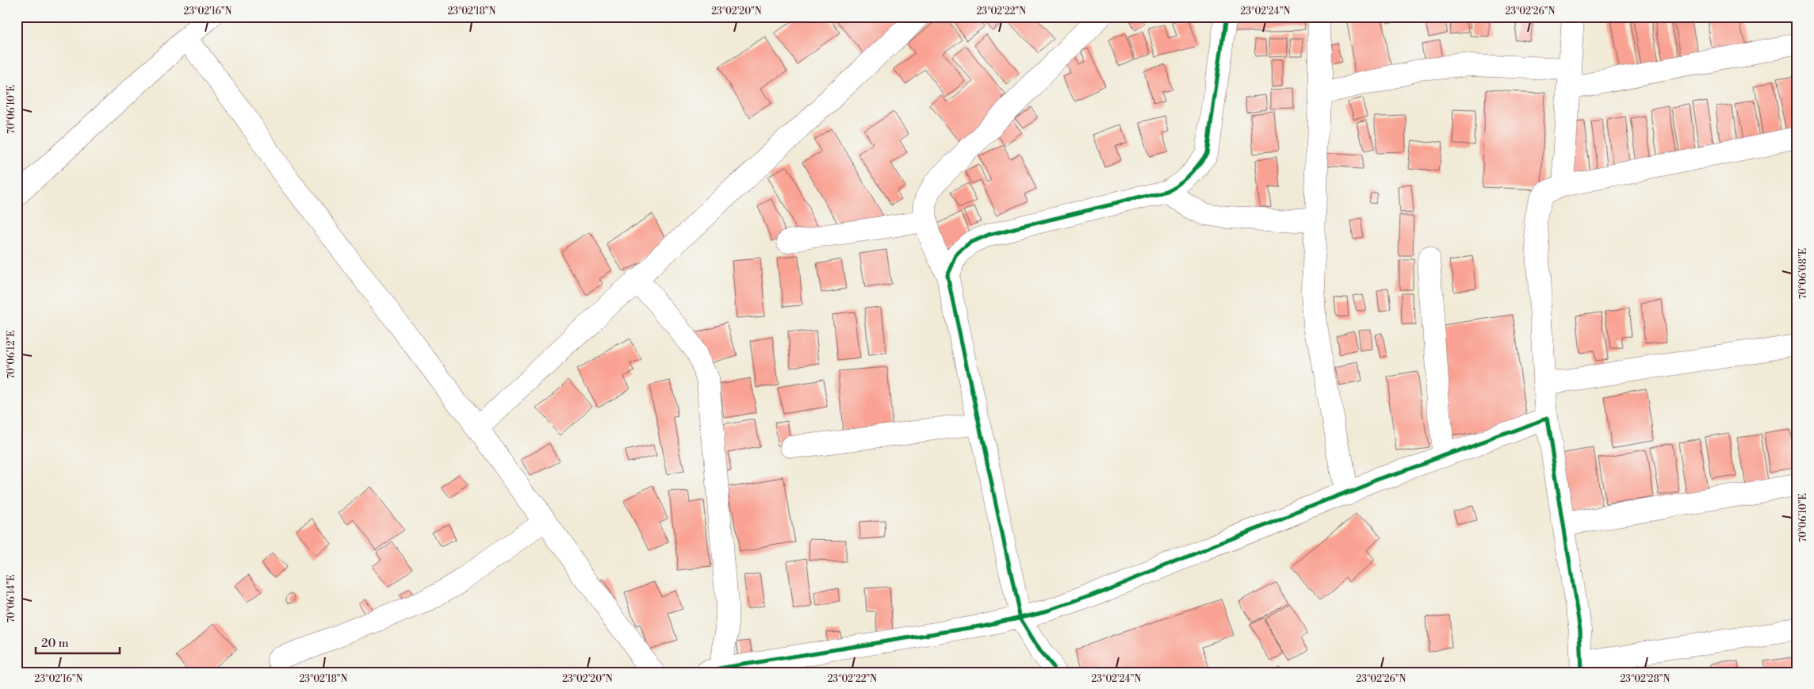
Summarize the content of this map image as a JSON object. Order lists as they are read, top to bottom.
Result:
{
  "scale_bar": "20 m",
  "coordinates": [
    "23°02'16\"N",
    "23°02'18\"N",
    "23°02'20\"N",
    "23°02'22\"N",
    "23°02'24\"N",
    "23°02'26\"N",
    "70°06'10\"E",
    "70°06'08\"E",
    "70°06'12\"E",
    "70°06'14\"E",
    "23°02'28\"N"
  ]
}
